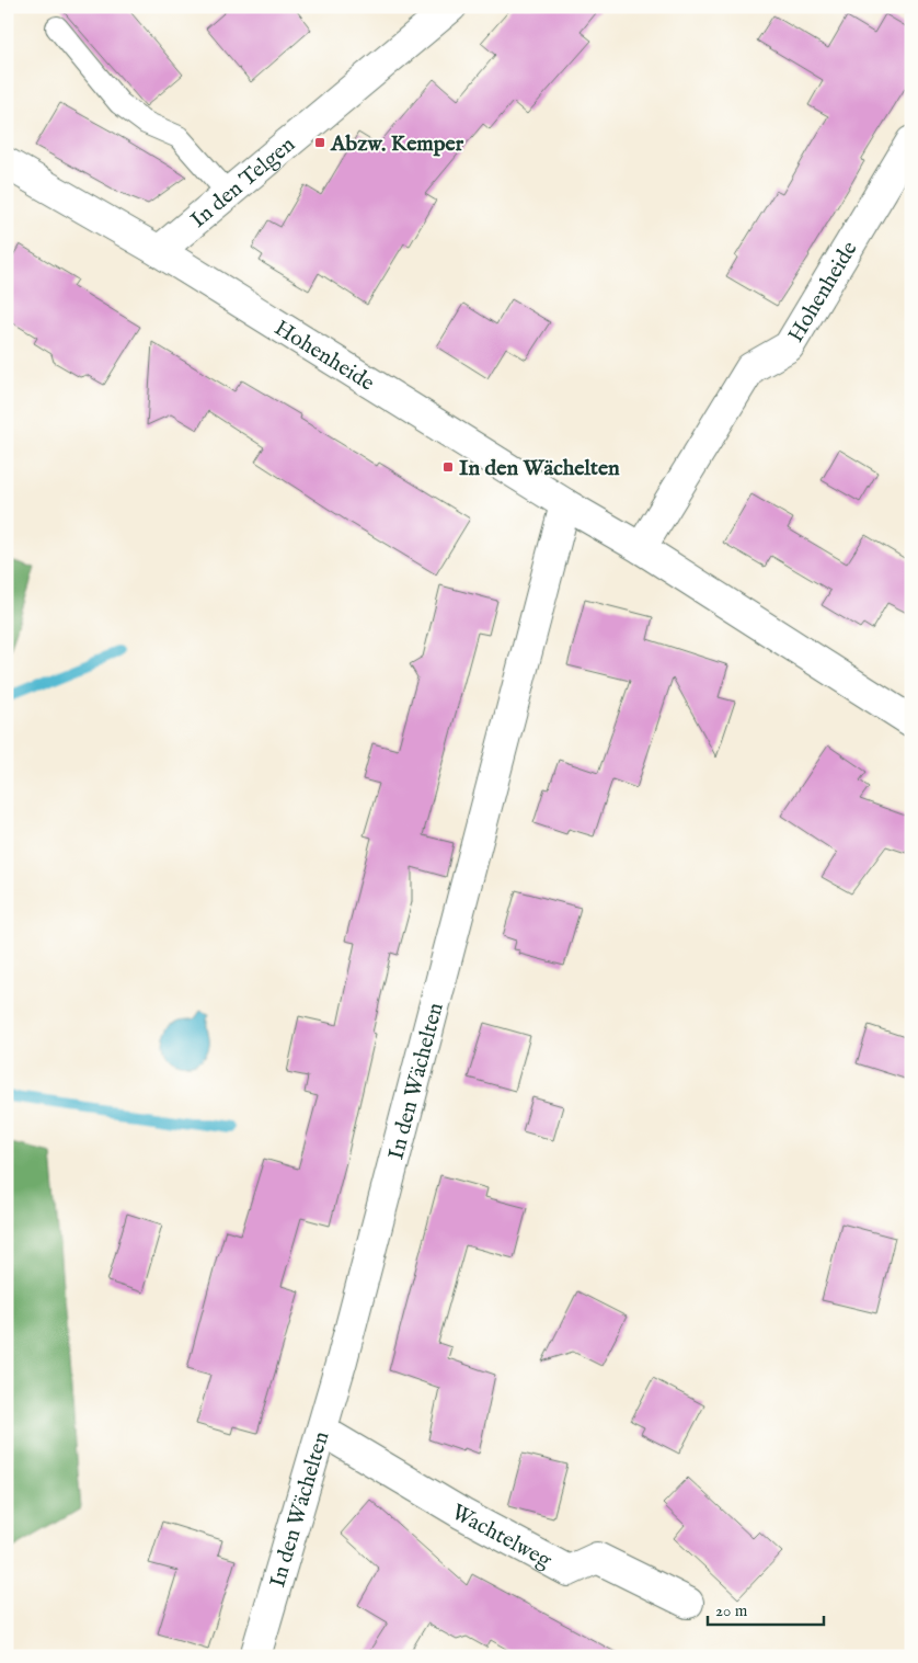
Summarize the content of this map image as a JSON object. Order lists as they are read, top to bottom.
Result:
{
  "streets": {
    "street": [
      "In den Telgen",
      "Hohenheide",
      "In den Wächelten",
      "Wachtelweg"
    ]
  },
  "crossings": [
    ["In den Telgen", "Hohenheide"],
    ["Hohenheide", "In den Wächelten"],
    ["In den Wächelten", "Wachtelweg"]
  ],
  "places": {
    "transit": ["Abzw. Kemper", "In den Wächelten"]
  },
  "scale_bar": "20 m"
}
